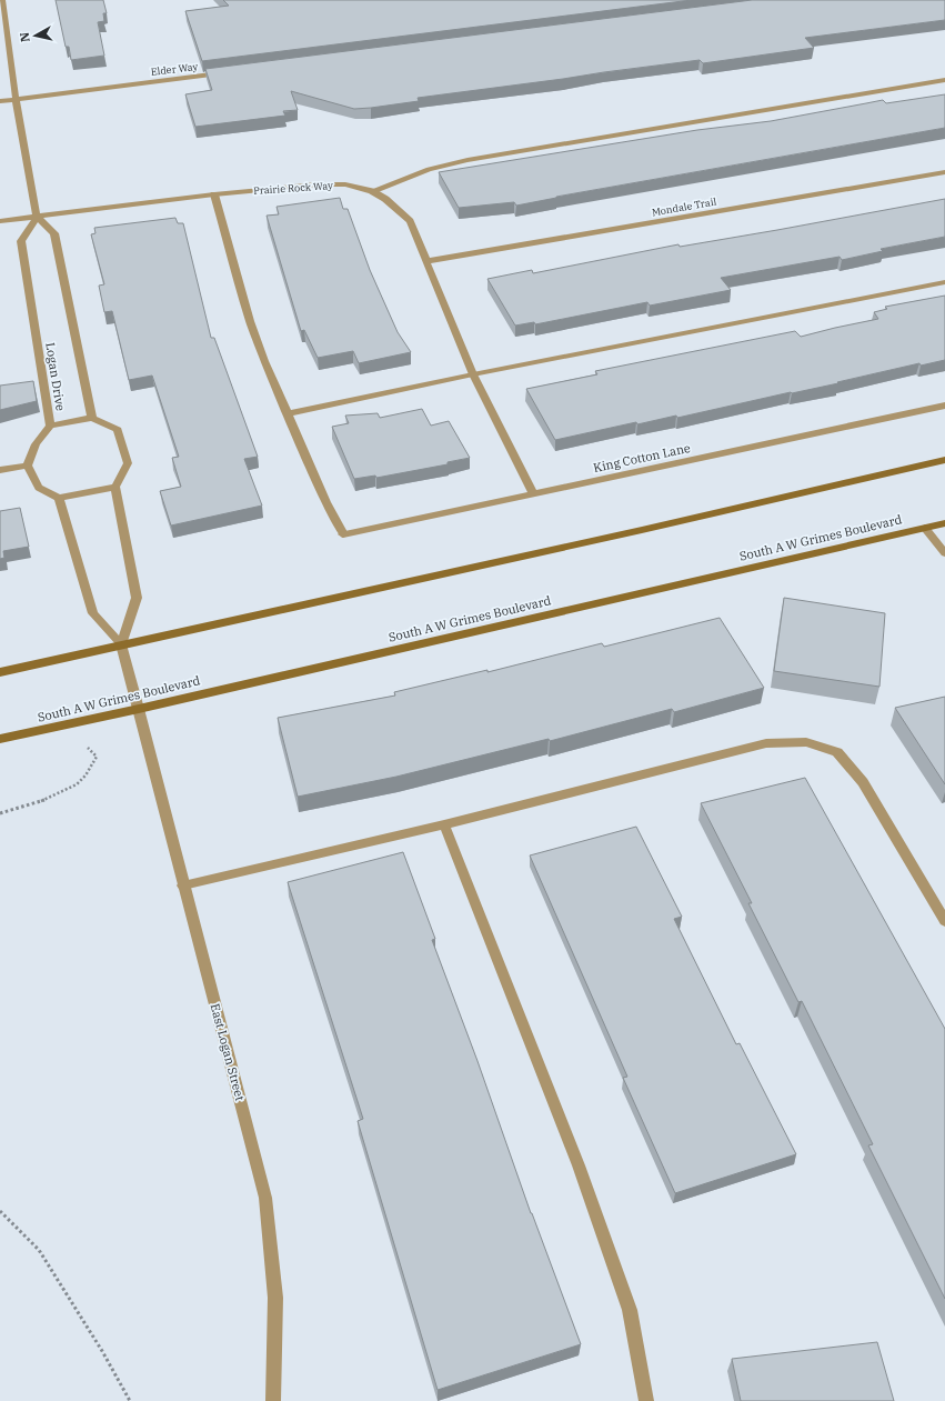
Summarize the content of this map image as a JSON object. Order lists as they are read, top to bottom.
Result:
{
  "streets": {
    "main road": ["South A W Grimes Boulevard"],
    "street": [
      "Elder Way",
      "Prairie Rock Way",
      "Mondale Trail",
      "Logan Drive",
      "King Cotton Lane",
      "East Logan Street"
    ]
  },
  "crossings": [
    ["Prairie Rock Way", "Mondale Trail"],
    ["Prairie Rock Way", "Logan Drive"],
    ["Prairie Rock Way", "King Cotton Lane"],
    ["South A W Grimes Boulevard", "East Logan Street"]
  ],
  "north": "left"
}
